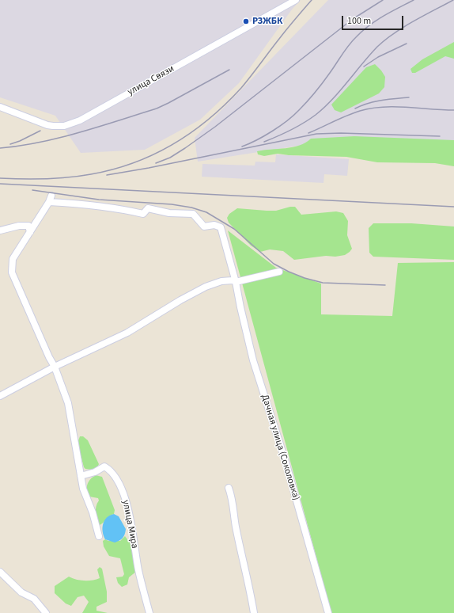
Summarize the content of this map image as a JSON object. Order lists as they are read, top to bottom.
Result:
{
  "streets": {
    "street": ["улица Связи", "Дачная улица (Соколовка)", "улица Мира"]
  },
  "places": ["РЗЖБК"],
  "scale_bar": "100 m"
}
